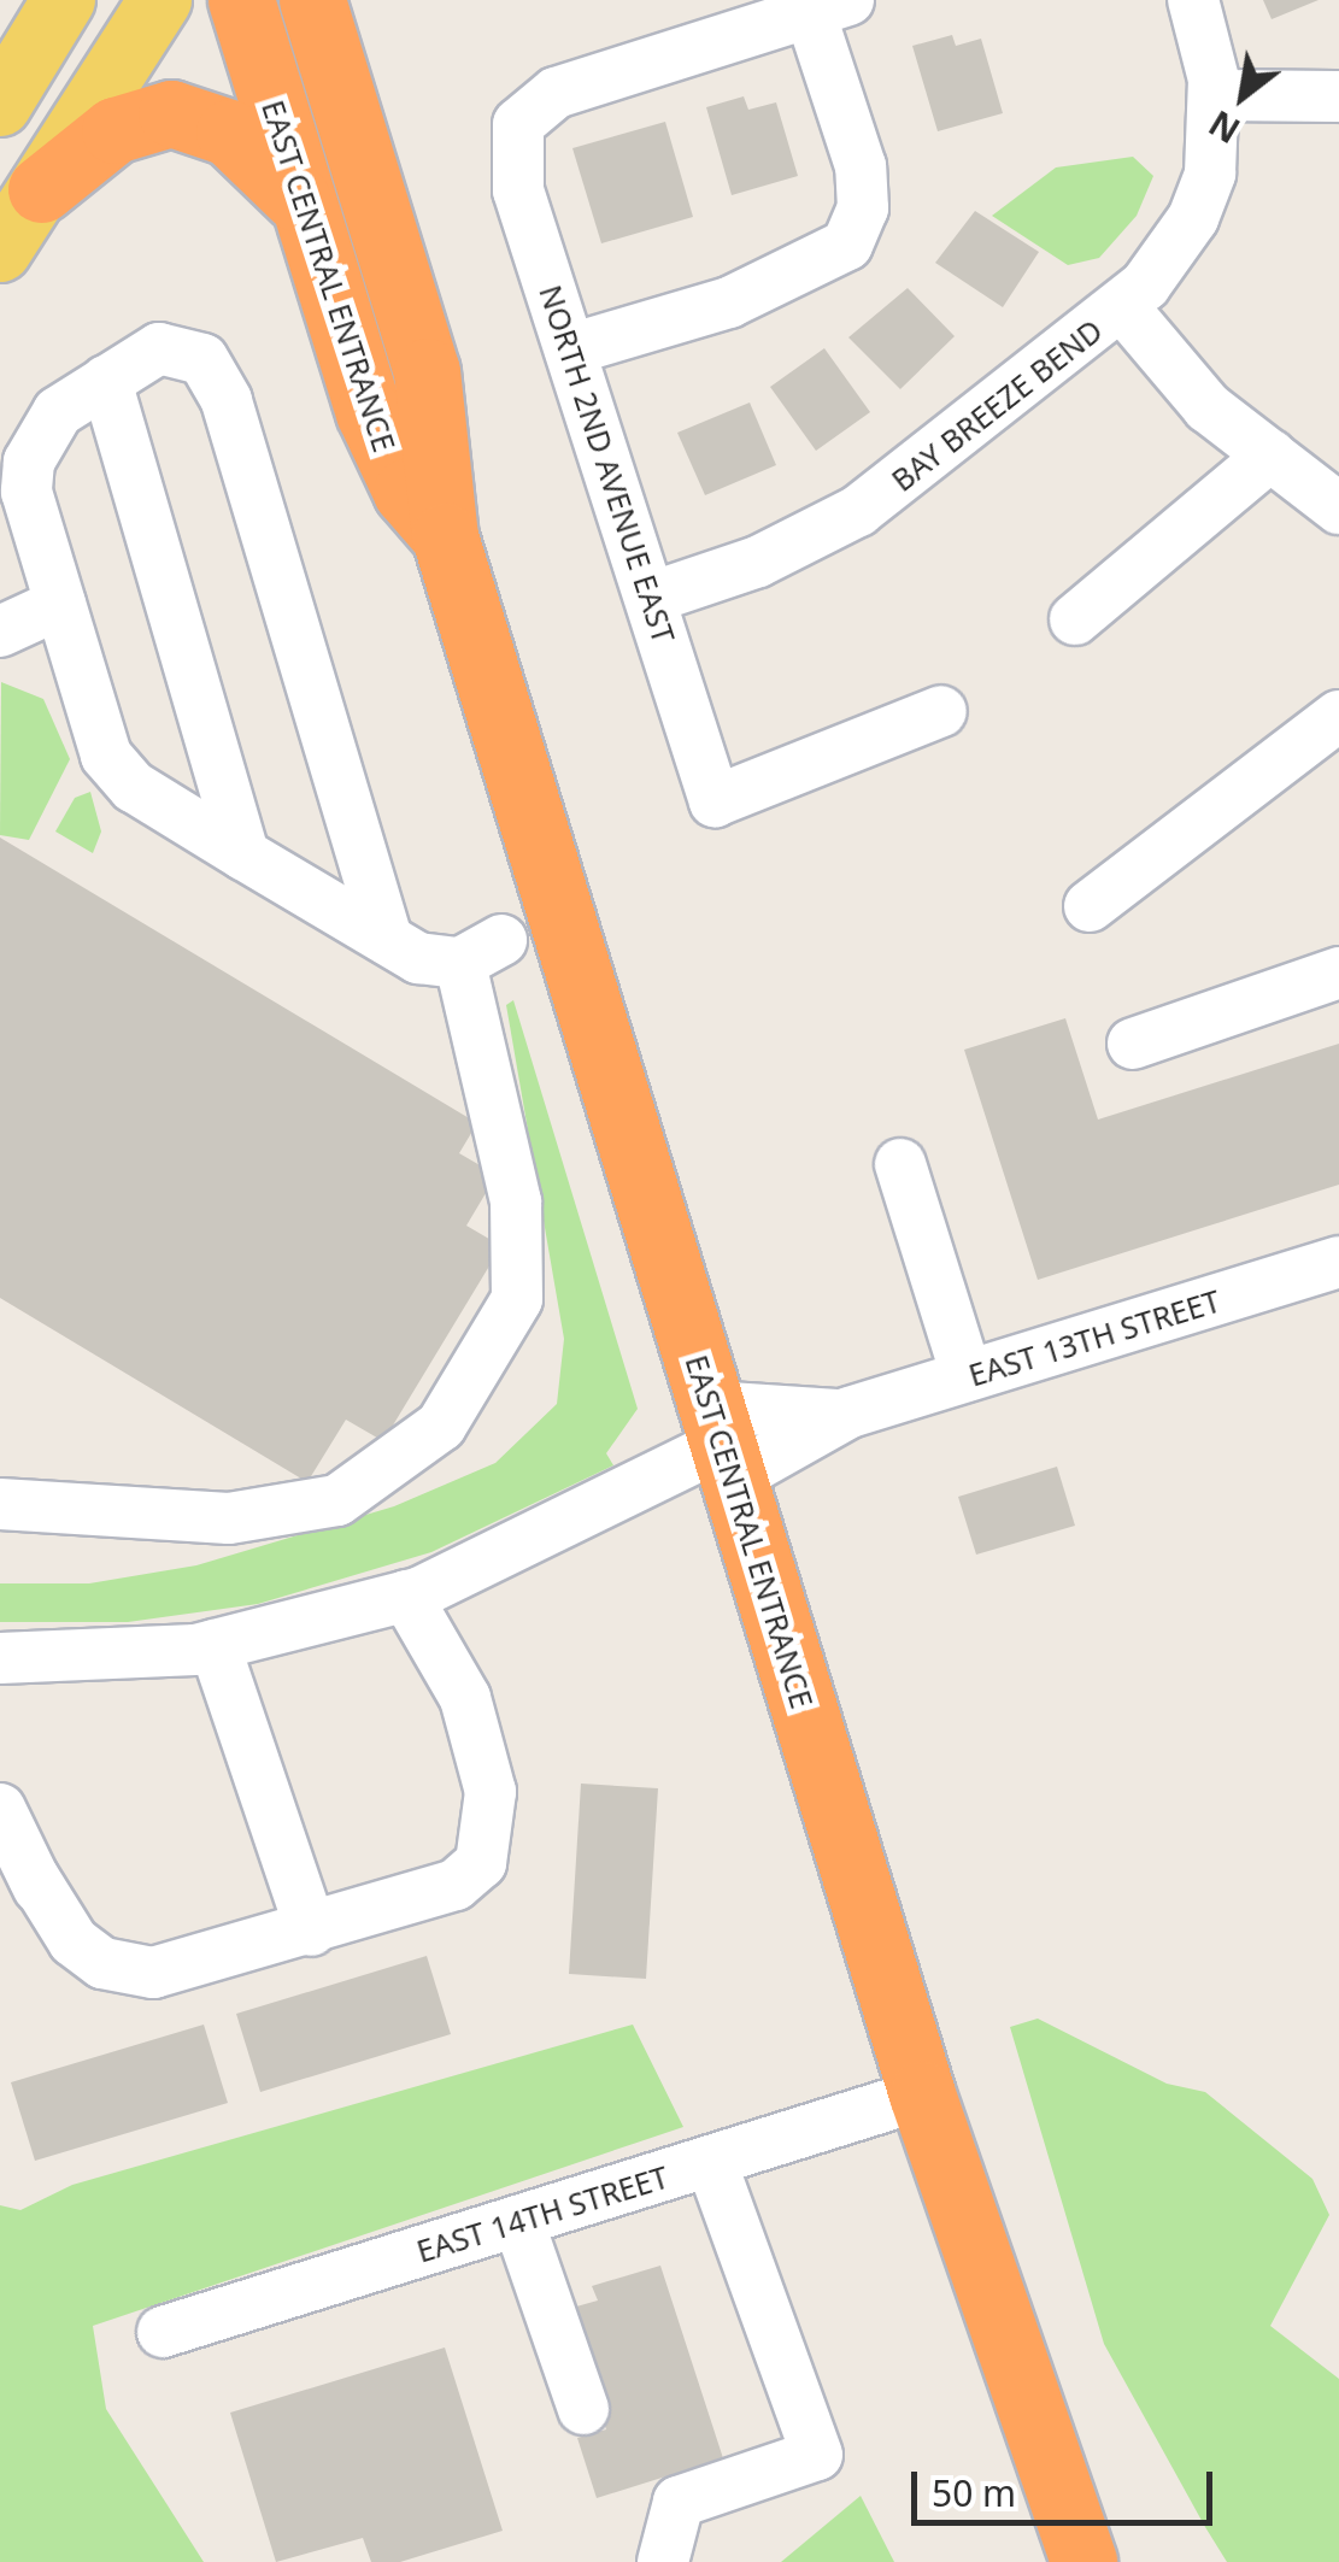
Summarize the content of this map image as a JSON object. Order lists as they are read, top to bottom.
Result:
{
  "streets": {
    "highway": ["EAST CENTRAL ENTRANCE"],
    "street": [
      "BAY BREEZE BEND",
      "NORTH 2ND AVENUE EAST",
      "EAST 13TH STREET",
      "EAST 14TH STREET"
    ]
  },
  "crossings": [
    ["EAST CENTRAL ENTRANCE", "EAST 13TH STREET"],
    ["EAST CENTRAL ENTRANCE", "EAST 14TH STREET"],
    ["BAY BREEZE BEND", "NORTH 2ND AVENUE EAST"]
  ],
  "scale_bar": "50 m",
  "north": "bottom left"
}
